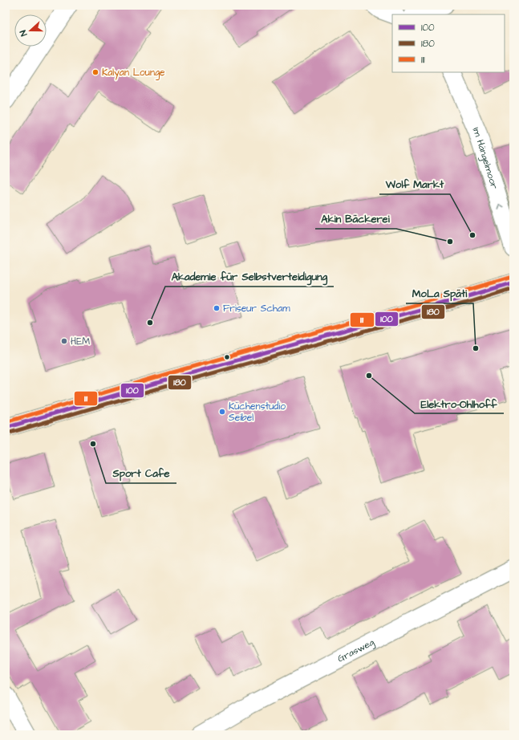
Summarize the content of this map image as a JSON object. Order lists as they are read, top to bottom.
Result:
{
  "streets": {
    "street": ["Im Hängelmoor", "Grasweg"]
  },
  "one_way": ["Im Hängelmoor"],
  "places": [
    "Kalyan Lounge",
    "Wolf Markt",
    "Akin Bäckerei",
    "Friseur Scham",
    "Akademie für Selbstverteidigung",
    "HEM",
    "MoLa Späti",
    "Elektro-Ohlhoff",
    "Küchenstudio Seibel",
    "Sport Cafe"
  ],
  "lines": ["transit line 111", "transit line 100", "transit line 180"],
  "legend": ["100", "180", "111"],
  "north": "left"
}
